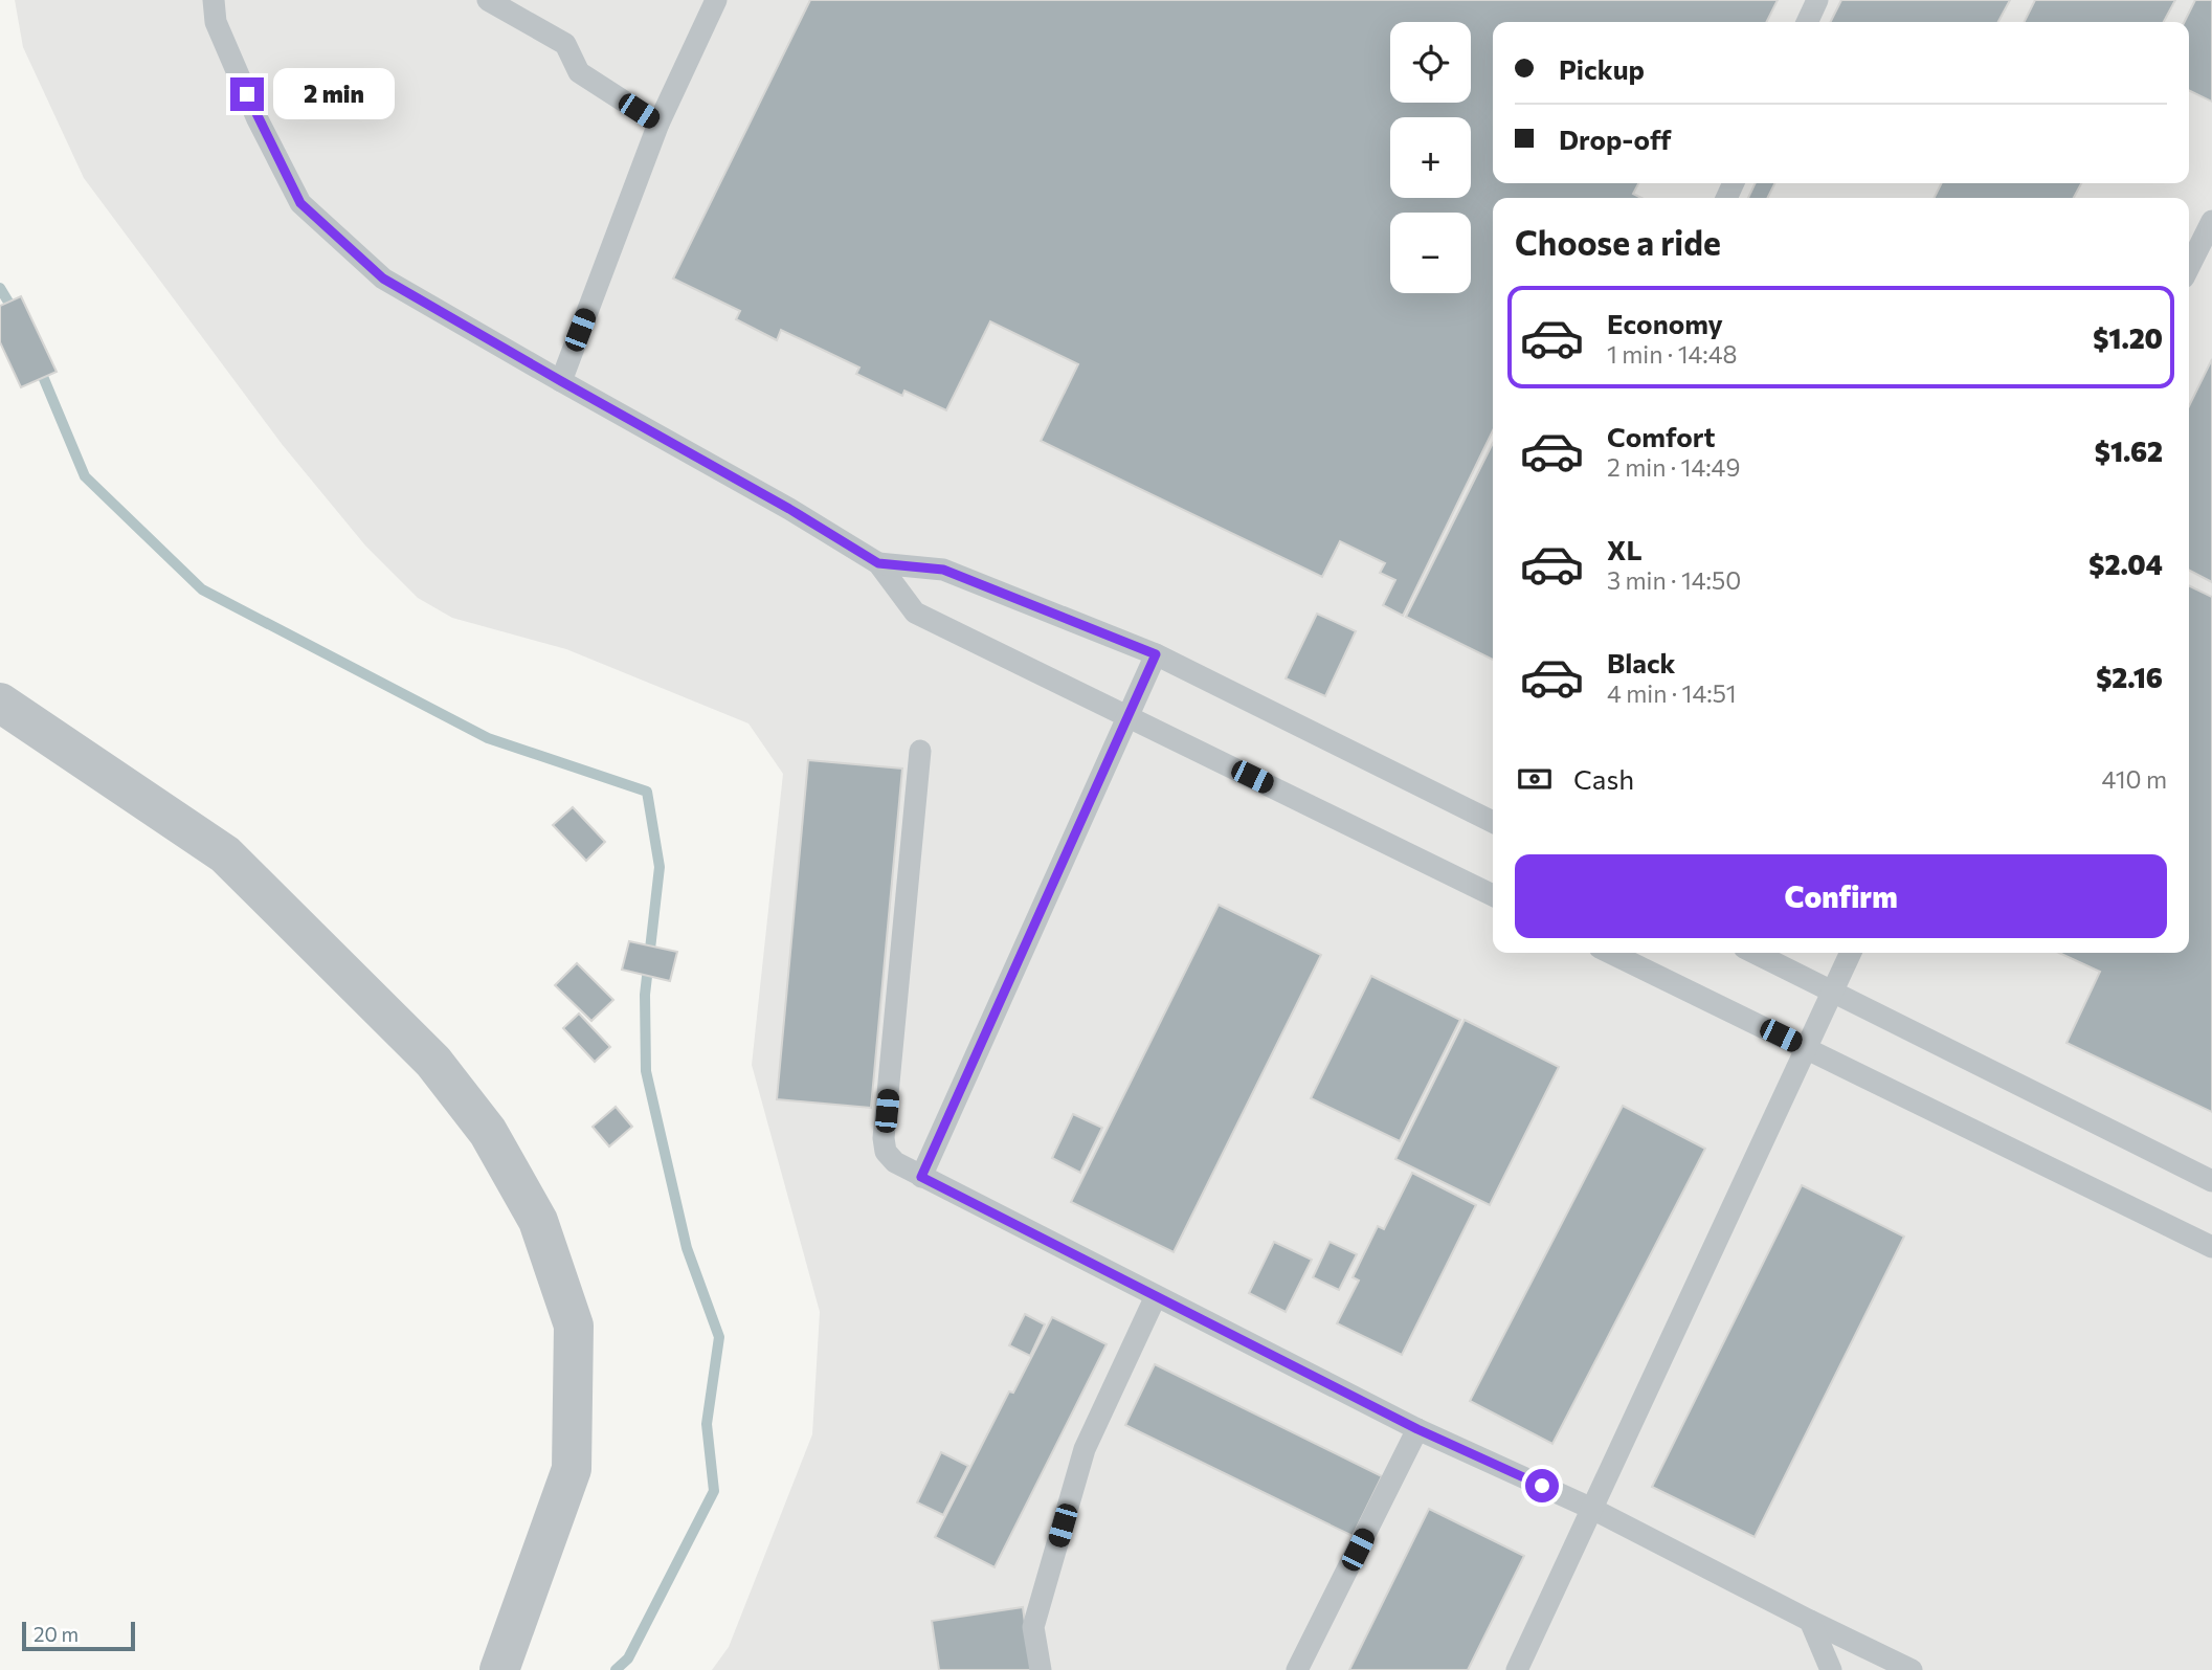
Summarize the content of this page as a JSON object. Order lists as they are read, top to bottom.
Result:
{
  "scale_bar": "20 m",
  "page": {
    "map_buttons": ["+", "−"],
    "banner": ["Pickup", "Drop-off"],
    "bubble": "2 min",
    "heading": "Choose a ride",
    "list": [
      {
        "name": "Economy",
        "note": "1 min · 14:48",
        "value": "$1.20"
      },
      {
        "name": "Comfort",
        "note": "2 min · 14:49",
        "value": "$1.62"
      },
      {
        "name": "XL",
        "note": "3 min · 14:50",
        "value": "$2.04"
      },
      {
        "name": "Black",
        "note": "4 min · 14:51",
        "value": "$2.16"
      }
    ],
    "pay": ["Cash", "410 m"],
    "buttons": "Confirm",
    "scale": "20 m"
  }
}
